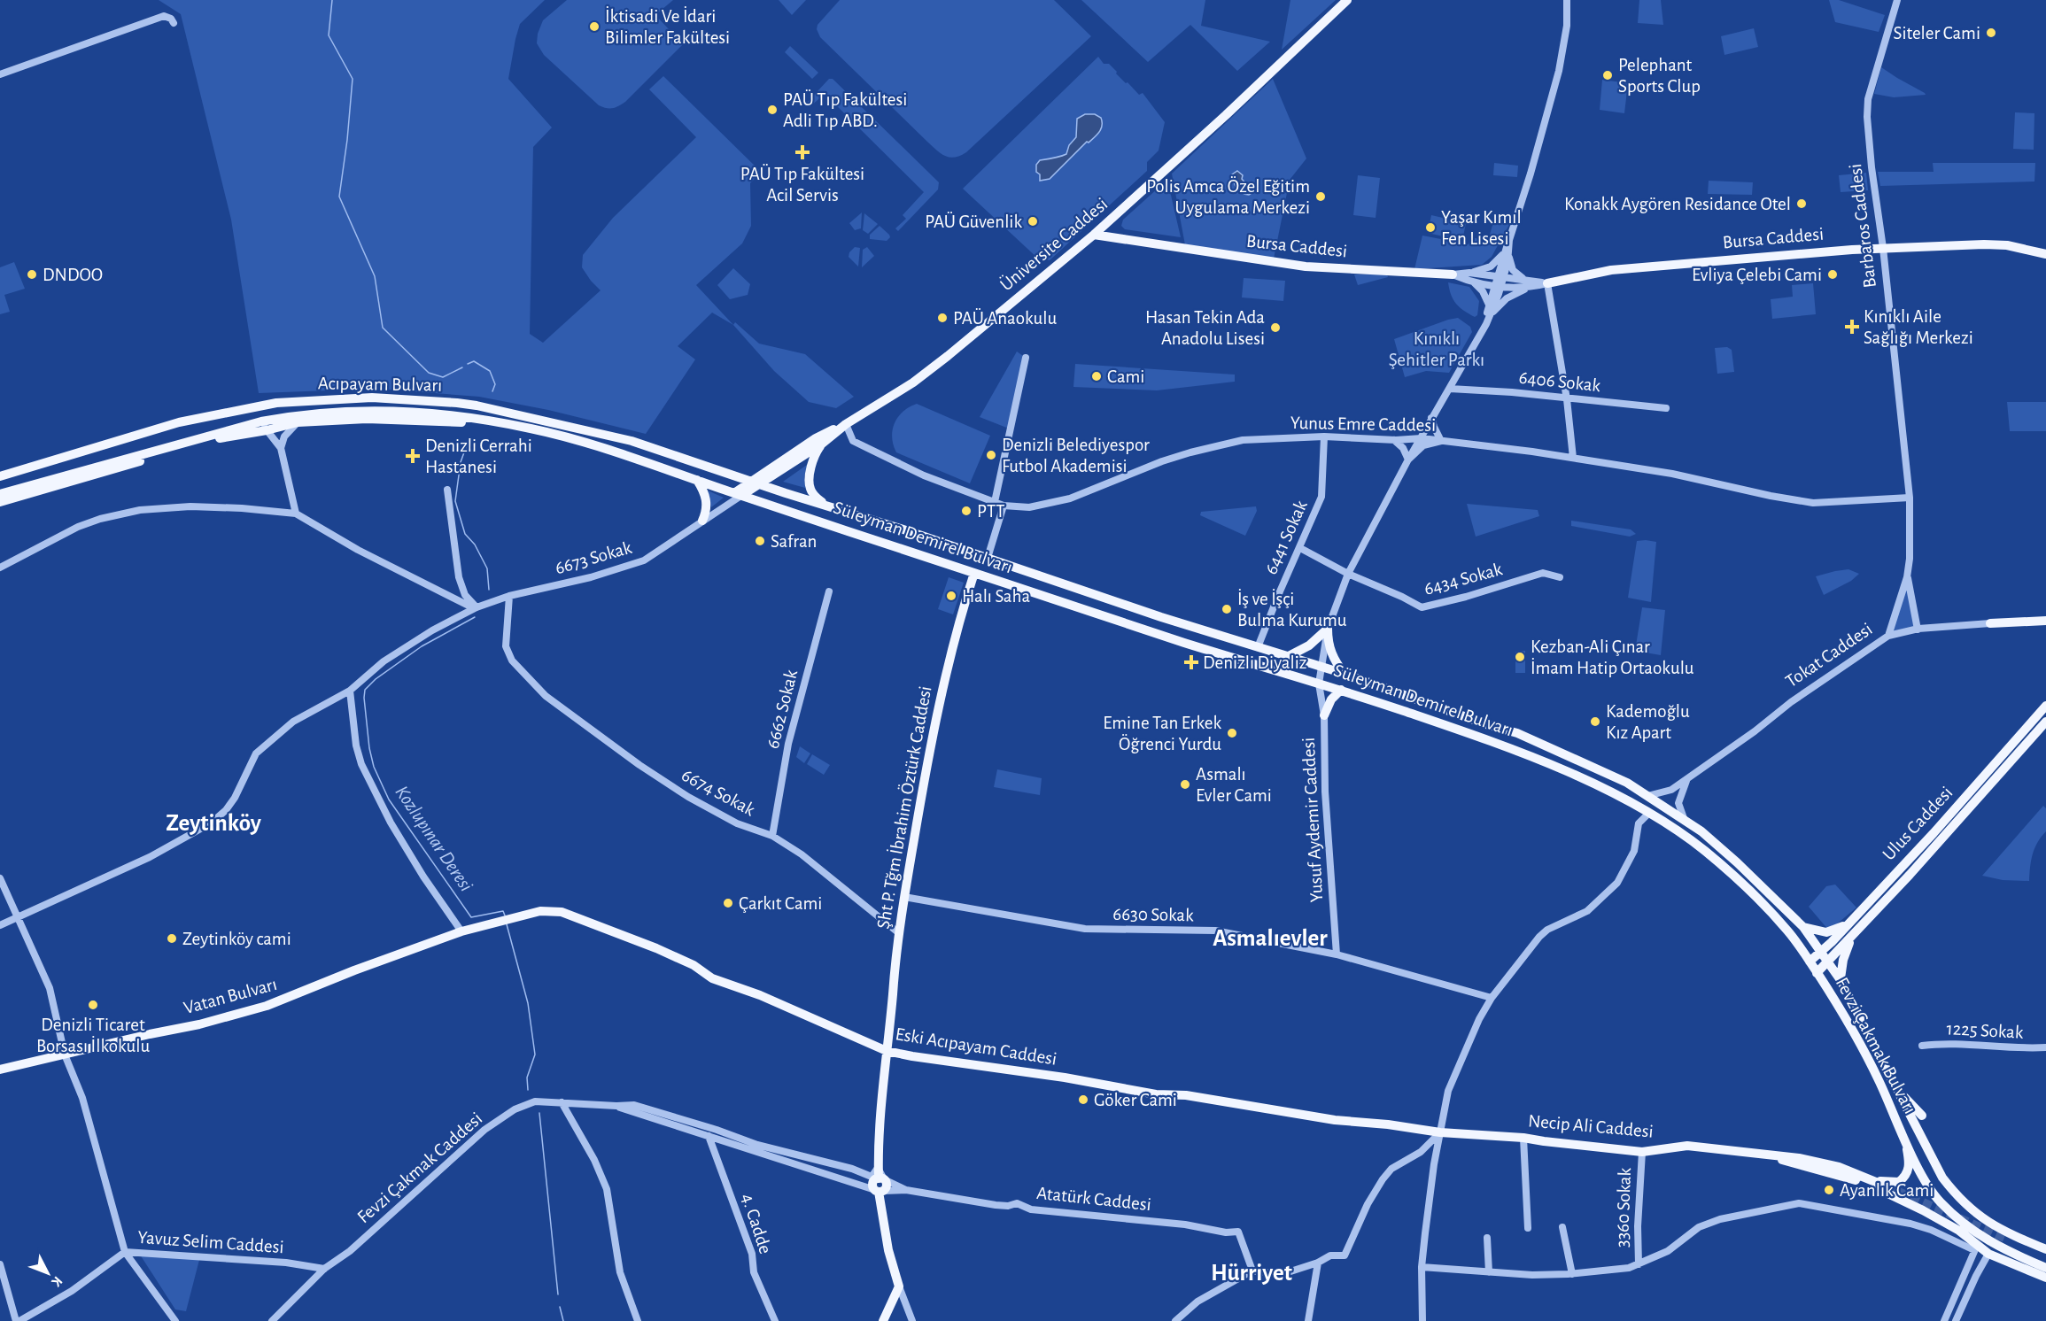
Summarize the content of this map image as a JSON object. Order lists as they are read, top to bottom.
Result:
{
  "streets": {
    "main road": [
      "Bursa Caddesi",
      "Üniversite Caddesi",
      "Acıpayam Bulvarı",
      "Süleyman Demirel Bulvarı",
      "Tokat Caddesi",
      "Şht P. Tğm İbrahim Öztürk Caddesi",
      "Ulus Caddesi",
      "Vatan Bulvarı",
      "Fevzi Çakmak Bulvarı",
      "Eski Acıpayam Caddesi",
      "Necip Ali Caddesi"
    ],
    "street": [
      "Barbaros Caddesi",
      "6406 Sokak",
      "Yunus Emre Caddesi",
      "6441 Sokak",
      "6673 Sokak",
      "6434 Sokak",
      "6662 Sokak",
      "6674 Sokak",
      "Yusuf Aydemir Caddesi",
      "6630 Sokak",
      "1225 Sokak",
      "Fevzi Çakmak Caddesi",
      "Atatürk Caddesi",
      "3360 Sokak",
      "4. Cadde",
      "Yavuz Selim Caddesi"
    ]
  },
  "crossings": [
    ["Barbaros Caddesi", "Bursa Caddesi"],
    ["Barbaros Caddesi", "Yunus Emre Caddesi"],
    ["Barbaros Caddesi", "Tokat Caddesi"],
    ["Bursa Caddesi", "Üniversite Caddesi"],
    ["Üniversite Caddesi", "Acıpayam Bulvarı"],
    ["Üniversite Caddesi", "Yunus Emre Caddesi"],
    ["Üniversite Caddesi", "Süleyman Demirel Bulvarı"],
    ["Acıpayam Bulvarı", "Süleyman Demirel Bulvarı"],
    ["Yunus Emre Caddesi", "6441 Sokak"],
    ["Yunus Emre Caddesi", "Yusuf Aydemir Caddesi"],
    ["Süleyman Demirel Bulvarı", "6441 Sokak"],
    ["Süleyman Demirel Bulvarı", "6673 Sokak"],
    ["Süleyman Demirel Bulvarı", "Tokat Caddesi"],
    ["Süleyman Demirel Bulvarı", "Şht P. Tğm İbrahim Öztürk Caddesi"],
    ["Süleyman Demirel Bulvarı", "Yusuf Aydemir Caddesi"],
    ["Süleyman Demirel Bulvarı", "Fevzi Çakmak Bulvarı"],
    ["6441 Sokak", "6434 Sokak"],
    ["6673 Sokak", "6674 Sokak"],
    ["6434 Sokak", "Yusuf Aydemir Caddesi"],
    ["Tokat Caddesi", "Fevzi Çakmak Bulvarı"],
    ["6662 Sokak", "6674 Sokak"],
    ["6674 Sokak", "Şht P. Tğm İbrahim Öztürk Caddesi"],
    ["Şht P. Tğm İbrahim Öztürk Caddesi", "6630 Sokak"],
    ["Şht P. Tğm İbrahim Öztürk Caddesi", "Eski Acıpayam Caddesi"],
    ["Şht P. Tğm İbrahim Öztürk Caddesi", "Fevzi Çakmak Caddesi"],
    ["Yusuf Aydemir Caddesi", "6630 Sokak"],
    ["Ulus Caddesi", "Fevzi Çakmak Bulvarı"],
    ["Vatan Bulvarı", "Eski Acıpayam Caddesi"],
    ["Eski Acıpayam Caddesi", "Necip Ali Caddesi"],
    ["Necip Ali Caddesi", "3360 Sokak"],
    ["Fevzi Çakmak Caddesi", "Atatürk Caddesi"],
    ["Fevzi Çakmak Caddesi", "Yavuz Selim Caddesi"]
  ],
  "districts": ["Zeytinköy", "Asmalıevler", "Hürriyet"],
  "water": ["Kozlupınar Deresi"],
  "parks": ["Kınıklı Şehitler Parkı"],
  "places": {
    "other": [
      "İktisadi Ve İdari Bilimler Fakültesi",
      "Siteler Cami",
      "Pelephant Sports Clup",
      "PAÜ Tıp Fakültesi Adli Tıp ABD.",
      "Polis Amca Özel Eğitim Uygulama Merkezi",
      "Konakk Aygören Residance Otel",
      "PAÜ Güvenlik",
      "Yaşar Kımıl Fen Lisesi",
      "DNDOO",
      "Evliya Çelebi Cami",
      "PAÜ Anaokulu",
      "Hasan Tekin Ada Anadolu Lisesi",
      "Cami",
      "Denizli Belediyespor Futbol Akademisi",
      "PTT",
      "Safran",
      "Halı Saha",
      "İş ve İşçi Bulma Kurumu",
      "Kezban-Ali Çınar İmam Hatip Ortaokulu",
      "Kademoğlu Kız Apart",
      "Emine Tan Erkek Öğrenci Yurdu",
      "Asmalı Evler Cami",
      "Çarkıt Cami",
      "Zeytinköy cami",
      "Denizli Ticaret Borsası İlkokulu",
      "Göker Cami",
      "Ayanlık Cami"
    ],
    "health": [
      "PAÜ Tıp Fakültesi Acil Servis",
      "Kınıklı Aile Sağlığı Merkezi",
      "Denizli Cerrahi Hastanesi",
      "Denizli Diyaliz"
    ]
  },
  "north": "bottom right"
}
